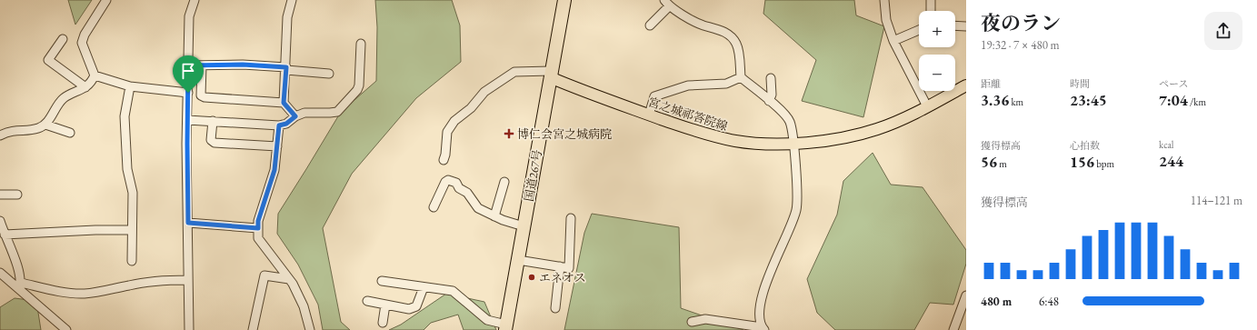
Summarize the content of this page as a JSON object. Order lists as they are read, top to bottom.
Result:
{
  "streets": {
    "highway": ["国道267号"],
    "main road": ["宮之城祁答院線"]
  },
  "crossings": [
    ["宮之城祁答院線", "国道267号"]
  ],
  "places": {
    "health": ["博仁会宮之城病院"],
    "other": ["エネオス"]
  },
  "page": {
    "heading": ["夜のラン", "19:32 · 7 × 480 m"],
    "map_buttons": ["+", "−"],
    "stats": [
      ["距離", "3.36 km"],
      ["時間", "23:45"],
      ["ペース", "7:04 /km"],
      ["獲得標高", "56 m"],
      ["心拍数", "156 bpm"],
      ["kcal", "244"]
    ],
    "chart": ["獲得標高", "114–121 m"],
    "list": [
      {
        "name": "480 m",
        "note": "6:48"
      }
    ]
  }
}
